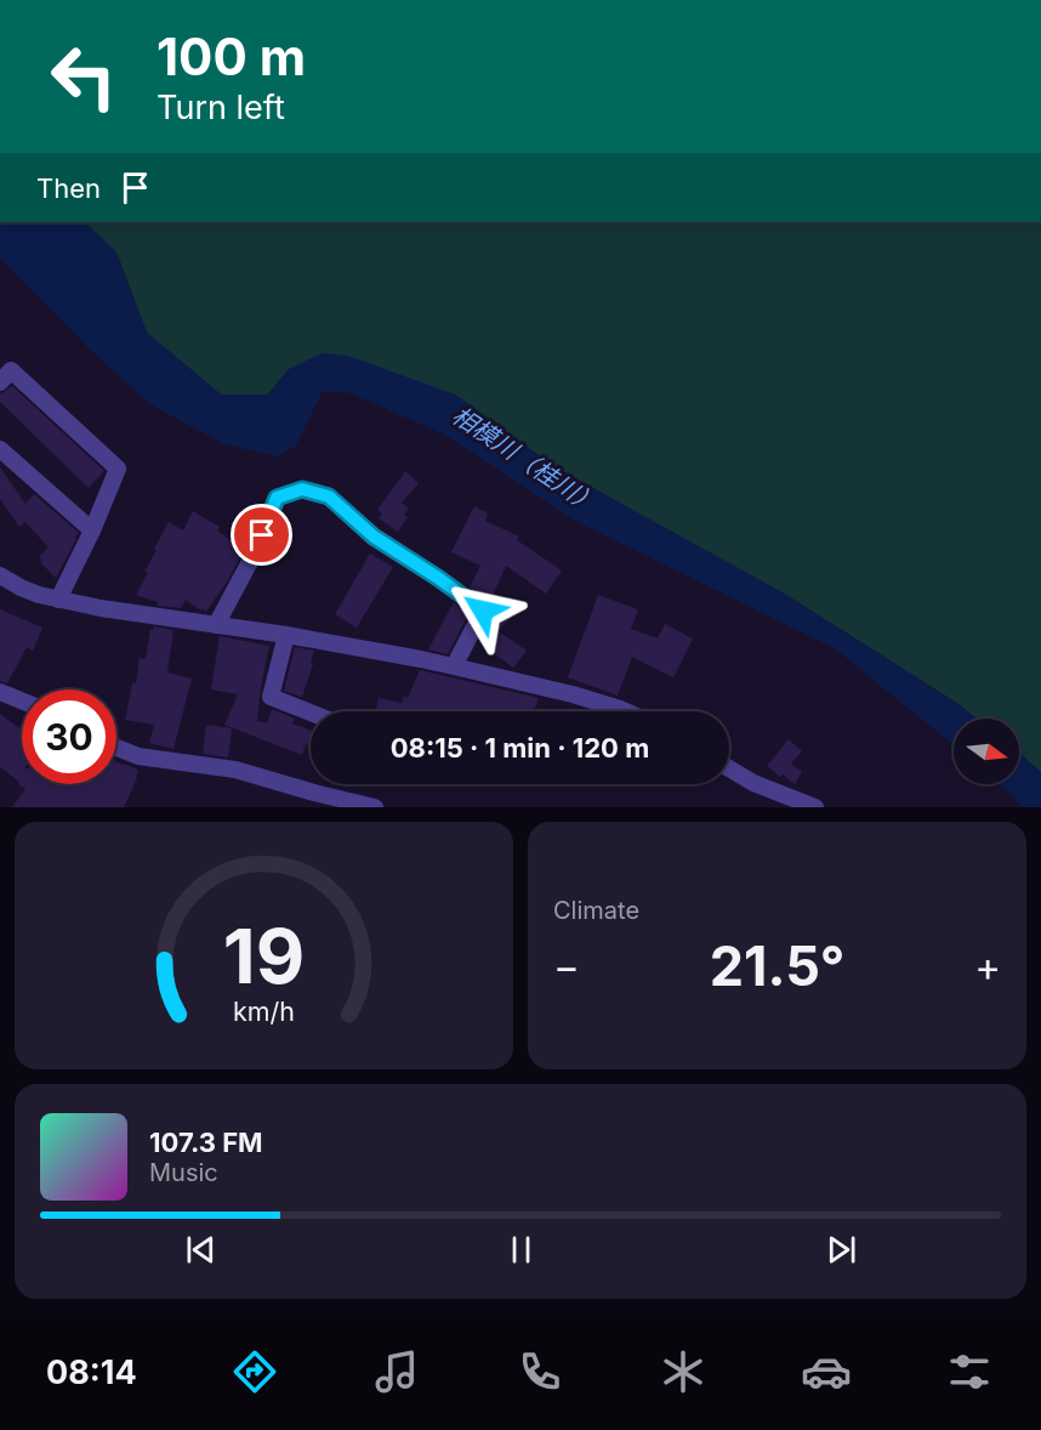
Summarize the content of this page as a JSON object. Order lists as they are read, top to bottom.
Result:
{
  "water": ["相模川（桂川）"],
  "north": "right",
  "page": {
    "turn": ["100 m", "Turn left"],
    "then": "Then",
    "limit": "30",
    "trip": "08:15 · 1 min · 120 m",
    "tile": "Climate",
    "heat": ["−", "21.5°", "+"],
    "song": ["107.3 FM", "Music"],
    "tabs": "08:14",
    "gauge": ["19", "km/h"]
  }
}
